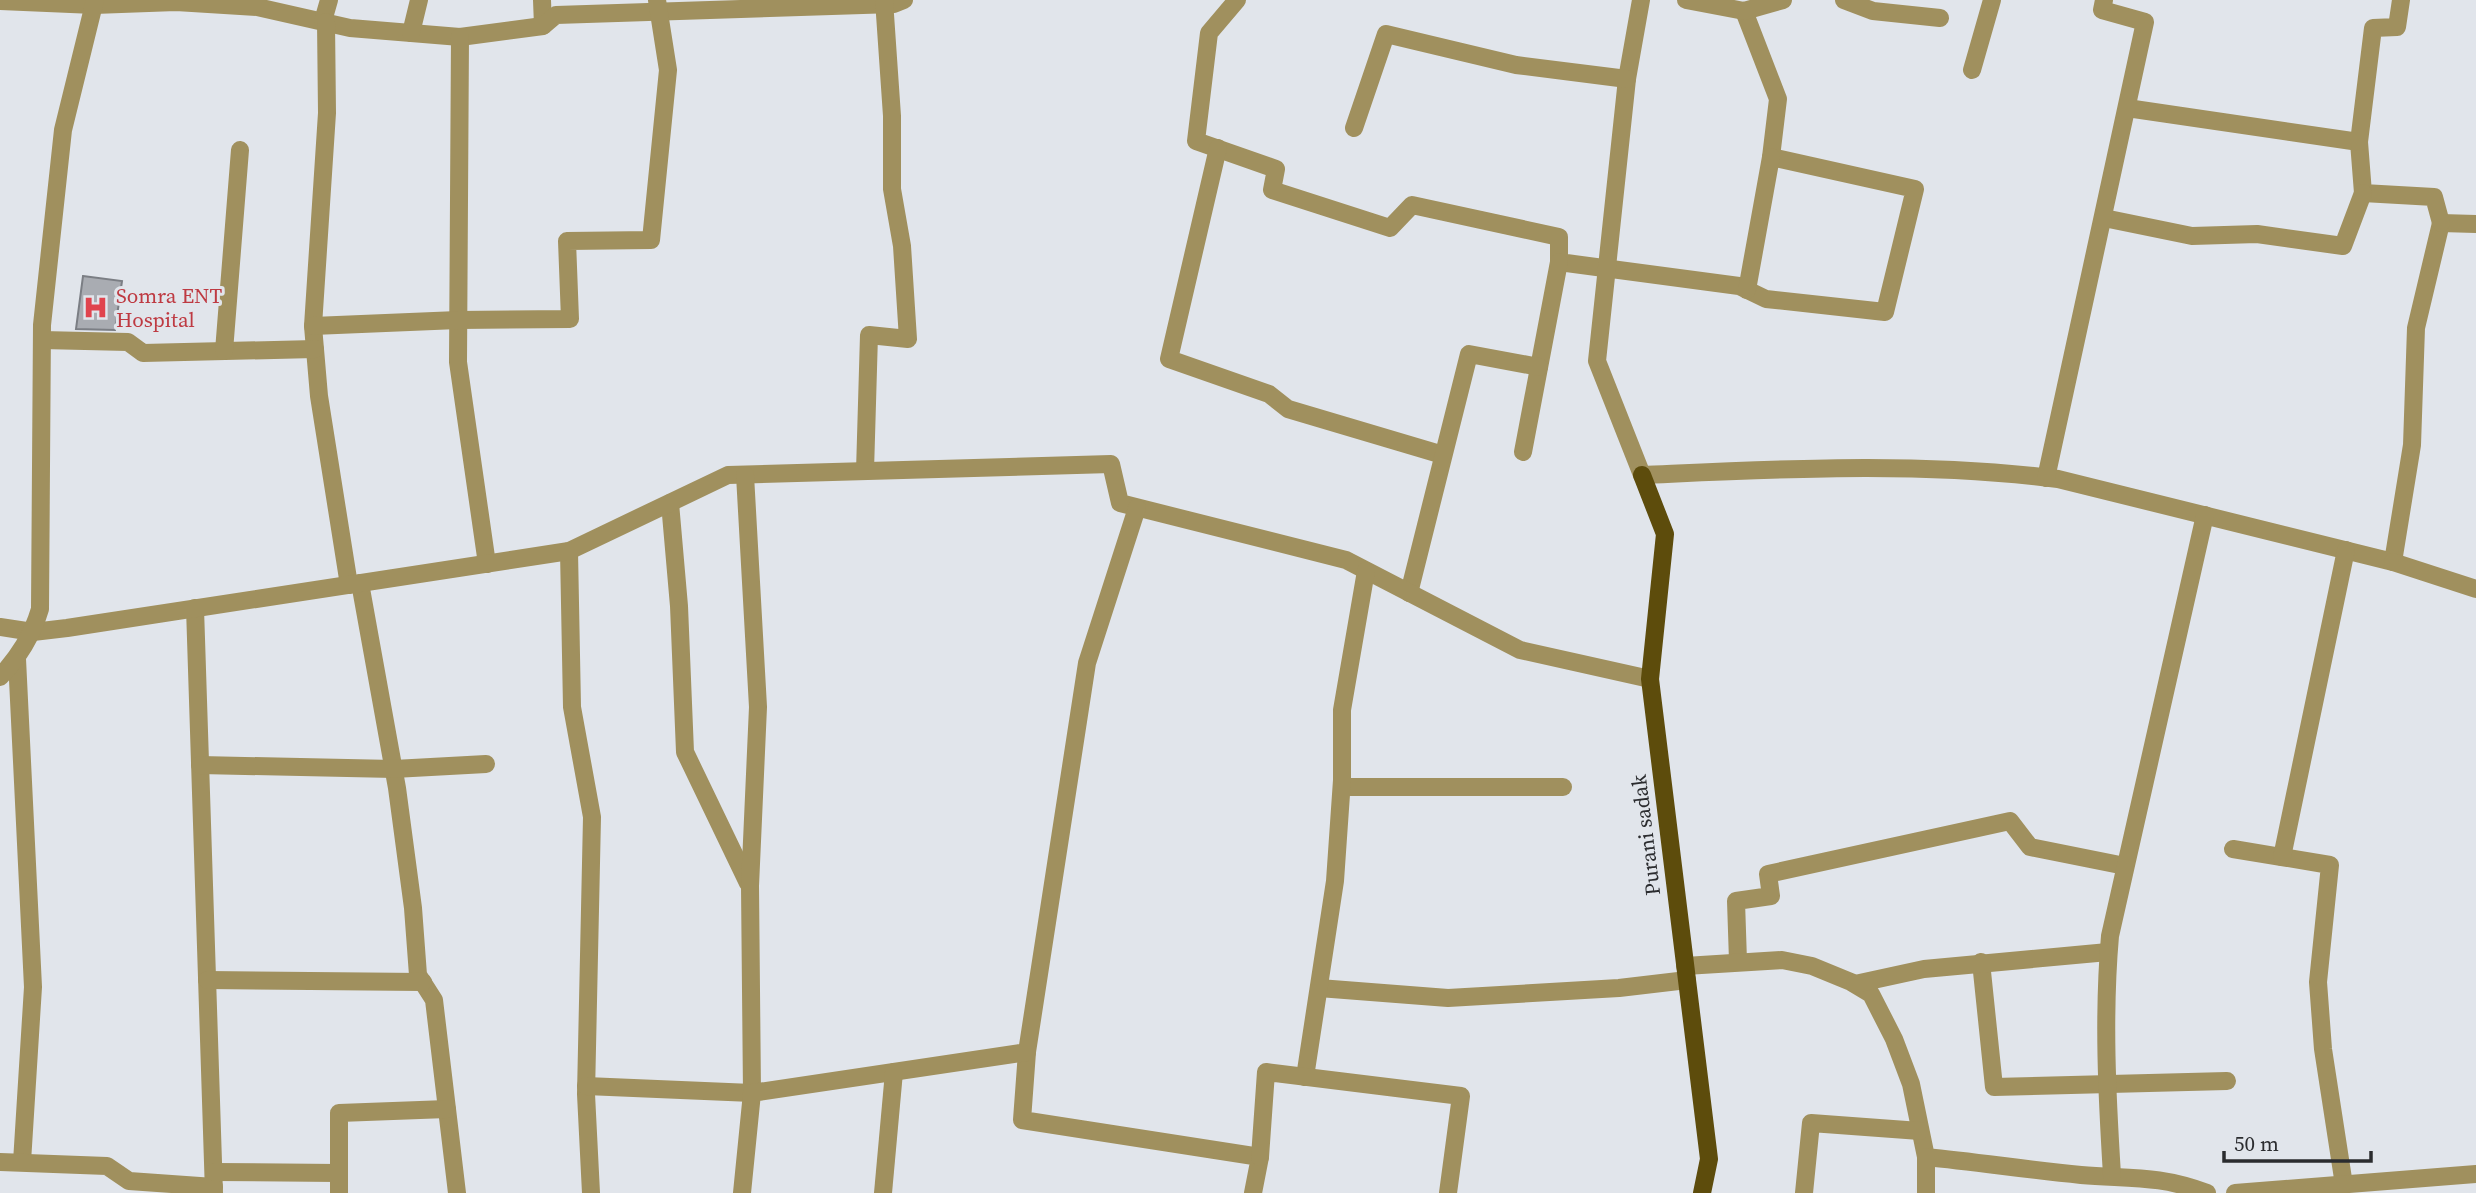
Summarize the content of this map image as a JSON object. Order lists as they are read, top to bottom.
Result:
{
  "streets": {
    "main road": ["Purani sadak"]
  },
  "places": {
    "hospital": ["Somra ENT Hospital"]
  },
  "scale_bar": "50 m"
}
